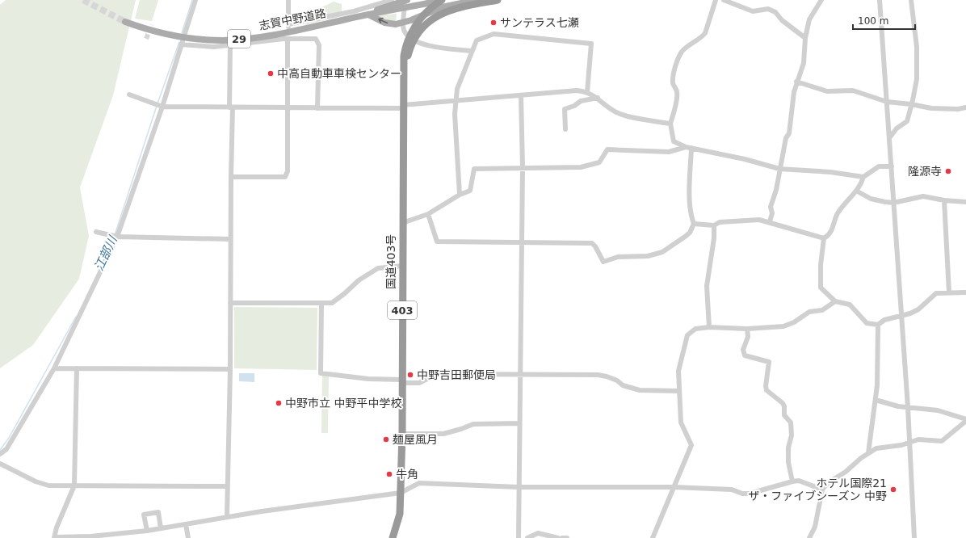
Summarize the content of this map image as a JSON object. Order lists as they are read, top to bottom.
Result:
{
  "streets": {
    "highway": ["国道403号", "403"],
    "main road": ["志賀中野道路", "29"]
  },
  "crossings": [
    ["志賀中野道路", "29"]
  ],
  "water": ["江部川"],
  "places": [
    "サンテラス七瀬",
    "中高自動車車検センター",
    "隆源寺",
    "中野吉田郵便局",
    "中野市立 中野平中学校",
    "麺屋風月",
    "牛角",
    "ホテル国際21 ザ・ファイブシーズン 中野"
  ],
  "scale_bar": "100 m"
}
